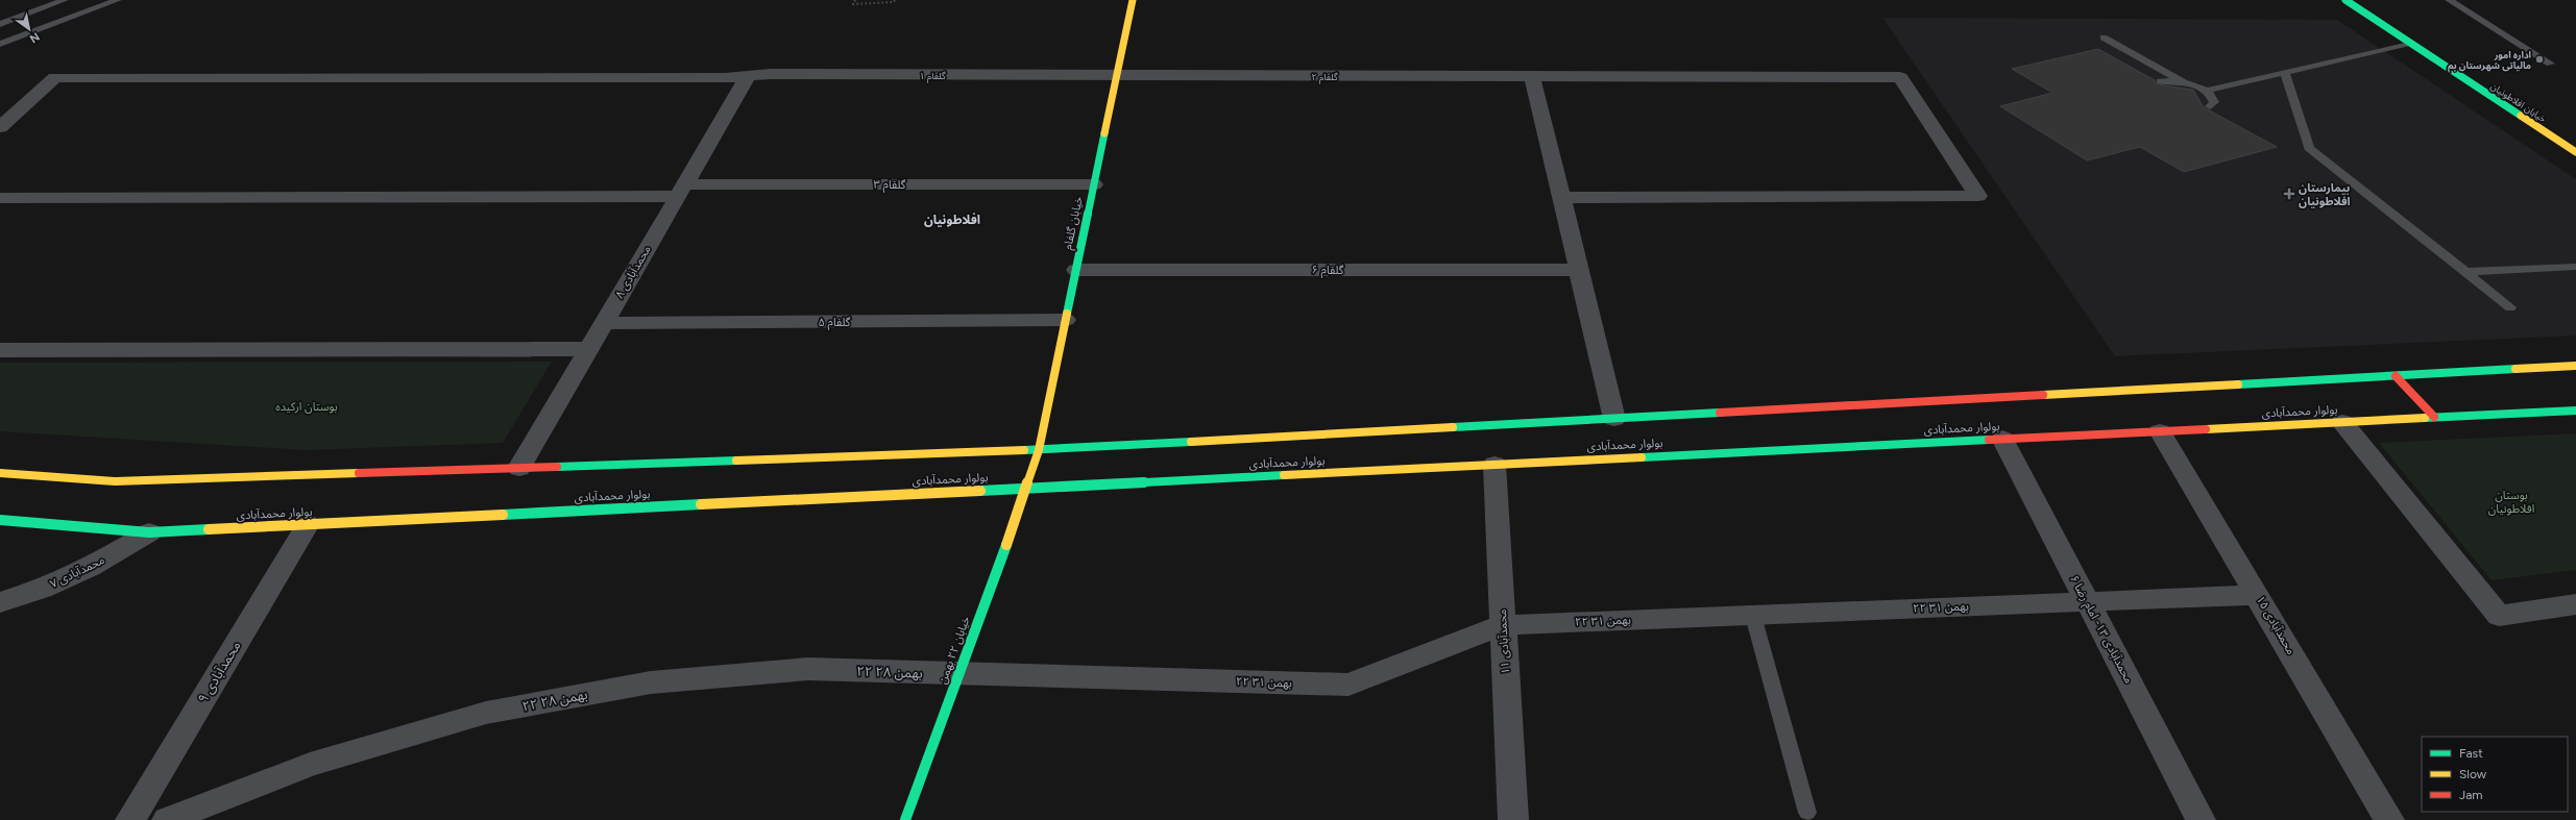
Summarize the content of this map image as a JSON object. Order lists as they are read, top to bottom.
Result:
{
  "streets": {
    "main road": [
      "خیابان افلاطونیان",
      "خیابان گلفام",
      "بولوار محمدآبادی",
      "خیابان ۲۲ بهمن"
    ],
    "street": [
      "گلفام ۱",
      "گلفام ۲",
      "گلفام ۳",
      "گلفام ۶",
      "محمدآبادی ۸",
      "گلفام ۵",
      "محمدآبادی ۷",
      "۲۲ بهمن ۳۱",
      "محمدآبادی ۱۵",
      "محمدآبادی ۱۳- امام رضا ۶",
      "محمدآبادی ۱۱",
      "محمدآبادی ۹",
      "۲۲ بهمن ۲۸"
    ]
  },
  "crossings": [
    ["گلفام ۱", "گلفام ۲"],
    ["گلفام ۱", "خیابان گلفام"],
    ["گلفام ۱", "محمدآبادی ۸"],
    ["گلفام ۲", "خیابان گلفام"],
    ["گلفام ۳", "خیابان گلفام"],
    ["گلفام ۳", "محمدآبادی ۸"],
    ["خیابان گلفام", "گلفام ۶"],
    ["خیابان گلفام", "گلفام ۵"],
    ["خیابان گلفام", "خیابان ۲۲ بهمن"],
    ["محمدآبادی ۸", "گلفام ۵"],
    ["بولوار محمدآبادی", "محمدآبادی ۷"],
    ["بولوار محمدآبادی", "محمدآبادی ۱۵"],
    ["بولوار محمدآبادی", "محمدآبادی ۱۳- امام رضا ۶"],
    ["بولوار محمدآبادی", "محمدآبادی ۱۱"],
    ["بولوار محمدآبادی", "خیابان ۲۲ بهمن"],
    ["بولوار محمدآبادی", "محمدآبادی ۹"],
    ["۲۲ بهمن ۳۱", "محمدآبادی ۱۵"],
    ["۲۲ بهمن ۳۱", "محمدآبادی ۱۳- امام رضا ۶"],
    ["۲۲ بهمن ۳۱", "محمدآبادی ۱۱"],
    ["۲۲ بهمن ۳۱", "خیابان ۲۲ بهمن"],
    ["۲۲ بهمن ۳۱", "۲۲ بهمن ۲۸"],
    ["خیابان ۲۲ بهمن", "۲۲ بهمن ۲۸"]
  ],
  "districts": ["افلاطونیان"],
  "parks": ["بوستان ارکیده", "بوستان افلاطونیان"],
  "places": {
    "other": ["اداره امور مالیاتی شهرستان بم"],
    "health": ["بیمارستان افلاطونیان"]
  },
  "legend": ["Fast", "Slow", "Jam"],
  "north": "bottom right"
}
